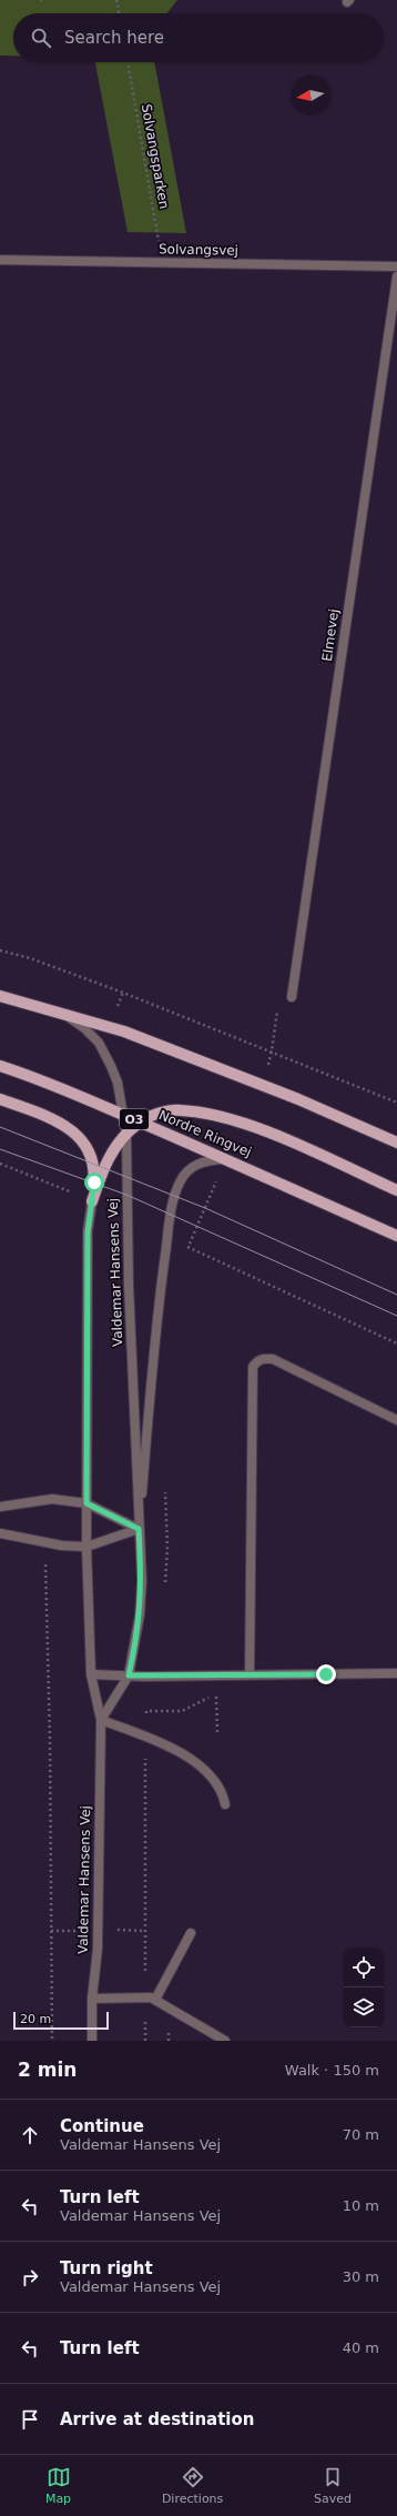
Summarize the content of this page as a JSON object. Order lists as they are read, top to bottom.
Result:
{
  "streets": {
    "main road": ["O3", "Nordre Ringvej"],
    "street": ["Solvangsvej", "Elmevej", "Valdemar Hansens Vej"],
    "path": ["Solvangsparken"]
  },
  "crossings": [
    ["Solvangsparken", "Solvangsvej"],
    ["Nordre Ringvej", "Valdemar Hansens Vej"]
  ],
  "scale_bar": "20 m",
  "north": "left",
  "page": {
    "search": "Search here",
    "scale": "20 m",
    "heading": ["2 min", "Walk · 150 m"],
    "list": [
      ["Continue", "Valdemar Hansens Vej", "70 m"],
      ["Turn left", "Valdemar Hansens Vej", "10 m"],
      ["Turn right", "Valdemar Hansens Vej", "30 m"],
      ["Turn left", "40 m"],
      "Arrive at destination"
    ],
    "nav": ["Map", "Directions", "Saved"]
  }
}
